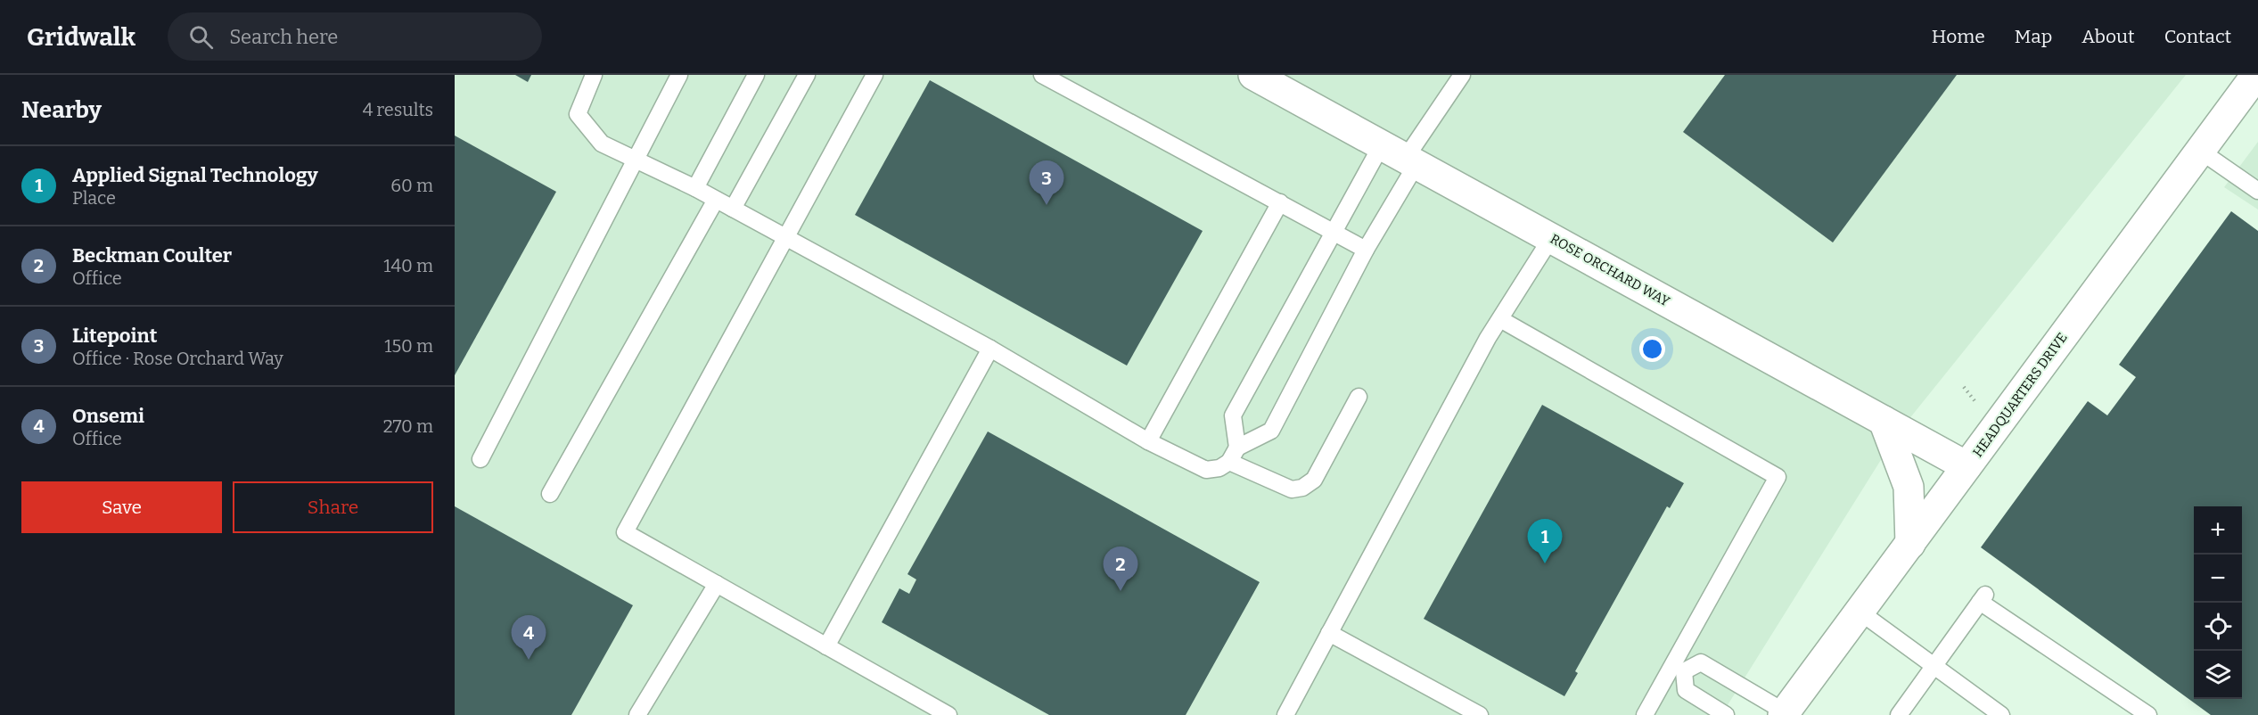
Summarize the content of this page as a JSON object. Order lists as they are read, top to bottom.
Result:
{
  "streets": {
    "street": ["ROSE ORCHARD WAY", "HEADQUARTERS DRIVE"]
  },
  "crossings": [
    ["ROSE ORCHARD WAY", "HEADQUARTERS DRIVE"]
  ],
  "page": {
    "header": "Gridwalk",
    "search": "Search here",
    "nav": [
      "Home",
      "Map",
      "About",
      "Contact"
    ],
    "heading": ["Nearby", "4 results"],
    "list": [
      {
        "mark": "1",
        "name": "Applied Signal Technology",
        "note": "Place",
        "value": "60 m"
      },
      {
        "mark": "2",
        "name": "Beckman Coulter",
        "note": "Office",
        "value": "140 m"
      },
      {
        "mark": "3",
        "name": "Litepoint",
        "note": "Office · Rose Orchard Way",
        "value": "150 m"
      },
      {
        "mark": "4",
        "name": "Onsemi",
        "note": "Office",
        "value": "270 m"
      }
    ],
    "pins": [
      "3",
      "1",
      "2",
      "4"
    ],
    "buttons": ["Save", "Share"],
    "map_buttons": ["+", "−"]
  }
}
